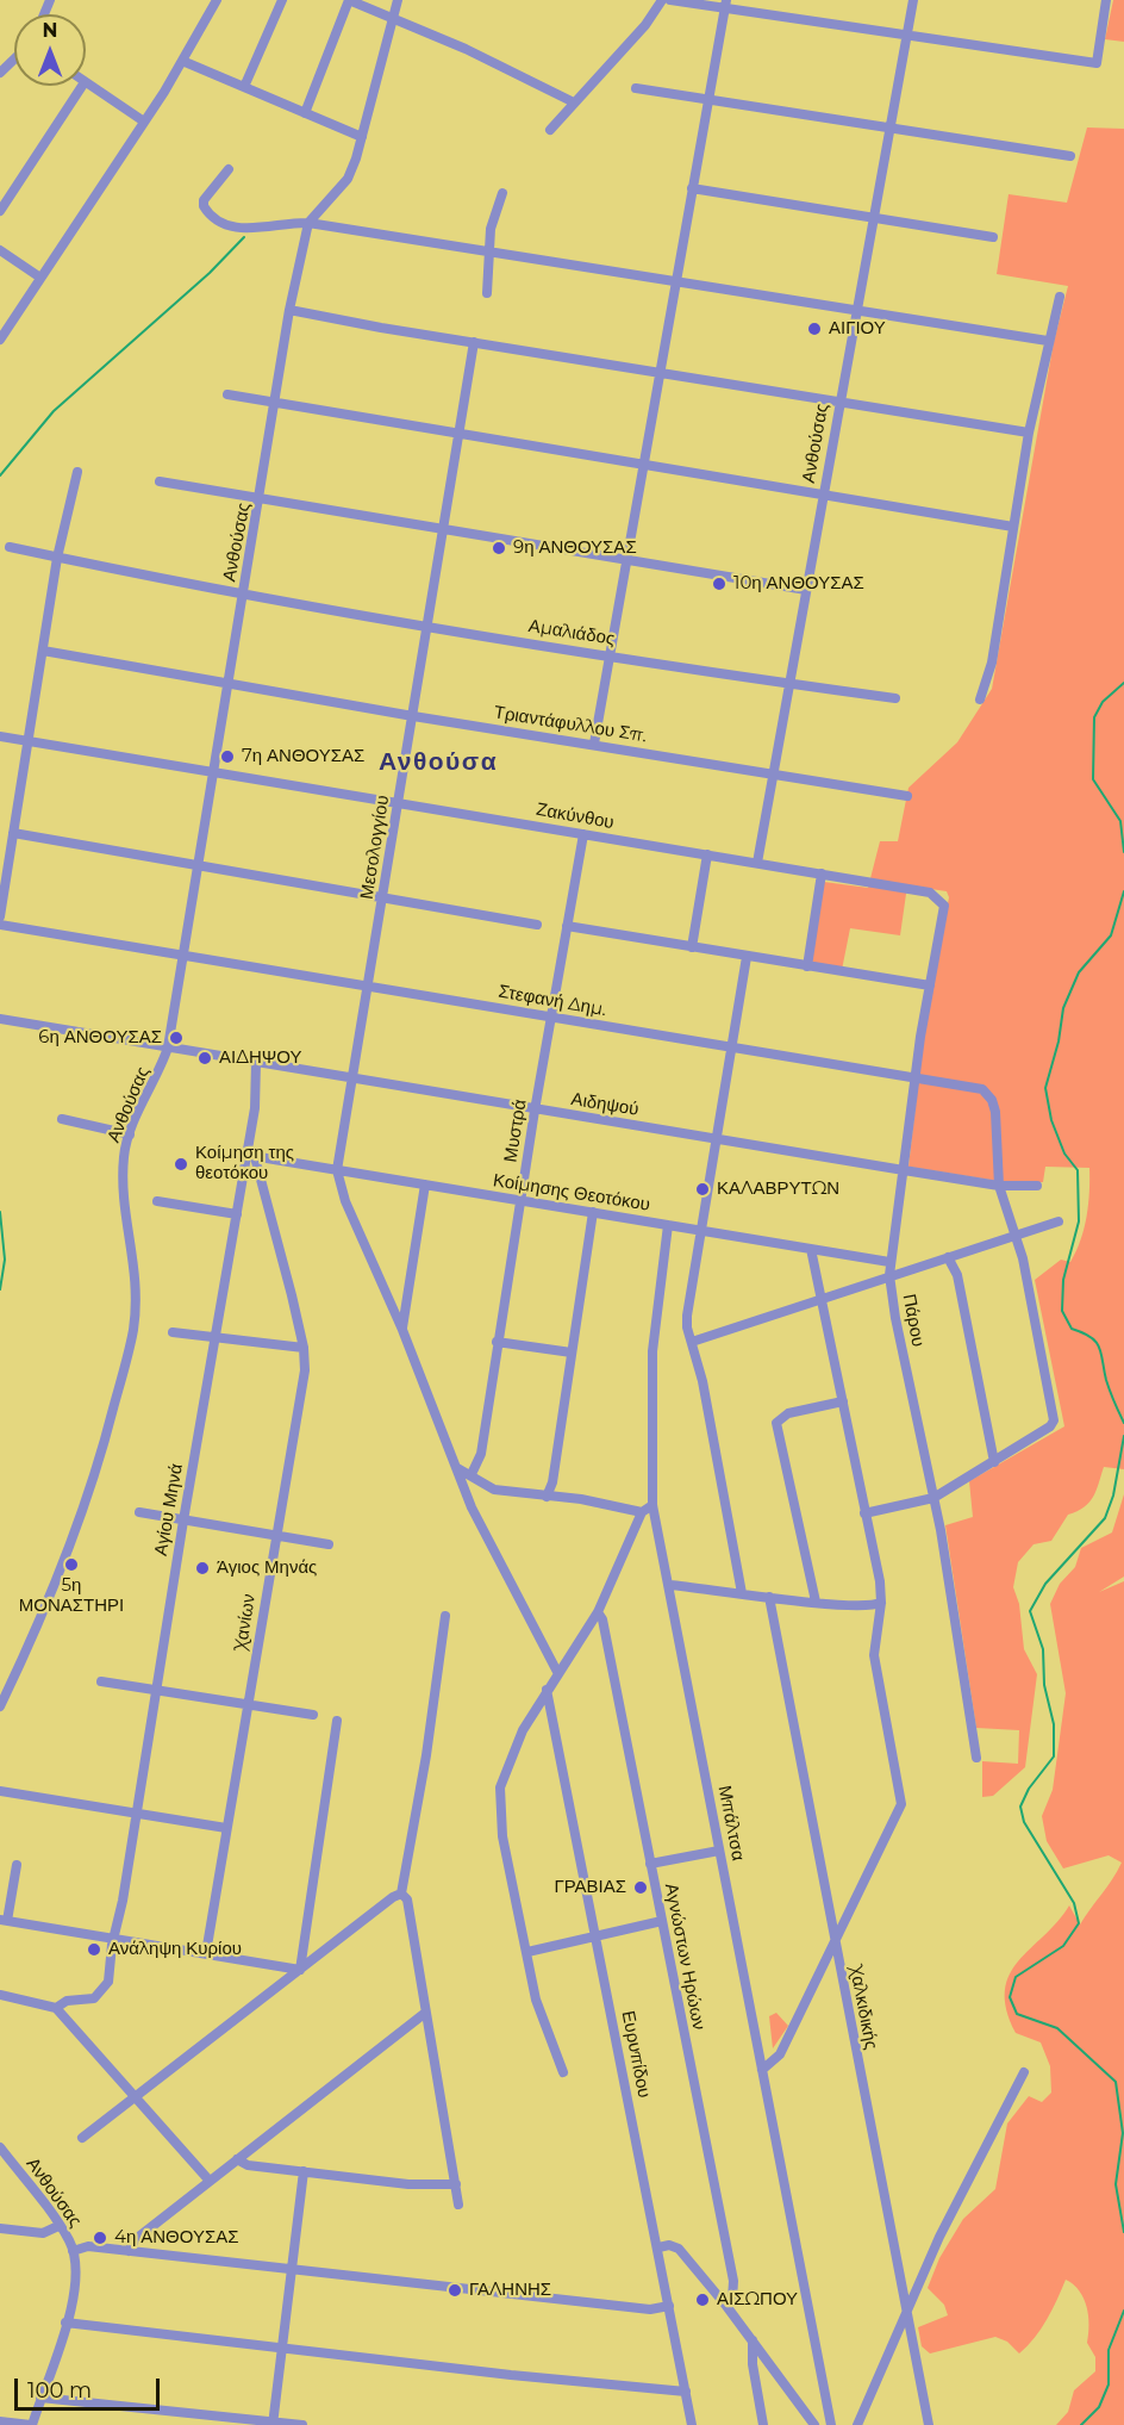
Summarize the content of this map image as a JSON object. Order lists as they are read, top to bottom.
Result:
{
  "streets": {
    "street": [
      "Ανθούσας",
      "Αμαλιάδος",
      "Τριαντάφυλλου Σπ.",
      "Ζακύνθου",
      "Μεσολογγίου",
      "Στεφανή Δημ.",
      "Αιδηψού",
      "Μυστρά",
      "Κοίμησης Θεοτόκου",
      "Πάρου",
      "Αγίου Μηνά",
      "Χανίων",
      "Μπάλτσα",
      "Αγνώστων Ηρώων",
      "Χαλκιδικής",
      "Ευρυπίδου"
    ]
  },
  "crossings": [
    ["Ανθούσας", "Αμαλιάδος"],
    ["Ανθούσας", "Τριαντάφυλλου Σπ."],
    ["Ανθούσας", "Ζακύνθου"],
    ["Ανθούσας", "Μεσολογγίου"],
    ["Ανθούσας", "Στεφανή Δημ."],
    ["Ανθούσας", "Αιδηψού"],
    ["Αμαλιάδος", "Μεσολογγίου"],
    ["Τριαντάφυλλου Σπ.", "Μεσολογγίου"],
    ["Ζακύνθου", "Μεσολογγίου"],
    ["Ζακύνθου", "Μυστρά"],
    ["Ζακύνθου", "Πάρου"],
    ["Μεσολογγίου", "Στεφανή Δημ."],
    ["Μεσολογγίου", "Αιδηψού"],
    ["Μεσολογγίου", "Κοίμησης Θεοτόκου"],
    ["Στεφανή Δημ.", "Αιδηψού"],
    ["Στεφανή Δημ.", "Μυστρά"],
    ["Στεφανή Δημ.", "Πάρου"],
    ["Αιδηψού", "Μυστρά"],
    ["Αιδηψού", "Πάρου"],
    ["Αιδηψού", "Αγίου Μηνά"],
    ["Μυστρά", "Κοίμησης Θεοτόκου"],
    ["Κοίμησης Θεοτόκου", "Πάρου"],
    ["Κοίμησης Θεοτόκου", "Αγίου Μηνά"],
    ["Κοίμησης Θεοτόκου", "Χανίων"],
    ["Κοίμησης Θεοτόκου", "Μπάλτσα"],
    ["Αγίου Μηνά", "Χανίων"]
  ],
  "districts": ["Ανθούσα"],
  "places": [
    "ΑΙΓΙΟΥ",
    "9η ΑΝΘΟΥΣΑΣ",
    "10η ΑΝΘΟΥΣΑΣ",
    "7η ΑΝΘΟΥΣΑΣ",
    "6η ΑΝΘΟΥΣΑΣ",
    "ΑΙΔΗΨΟΥ",
    "Κοίμηση της θεοτόκου",
    "ΚΑΛΑΒΡΥΤΩΝ",
    "5η ΜΟΝΑΣΤΗΡΙ",
    "Άγιος Μηνάς",
    "ΓΡΑΒΙΑΣ",
    "Ανάληψη Κυρίου",
    "4η ΑΝΘΟΥΣΑΣ",
    "ΓΑΛΗΝΗΣ",
    "ΑΙΣΩΠΟΥ"
  ],
  "scale_bar": "100 m",
  "north": "top"
}
